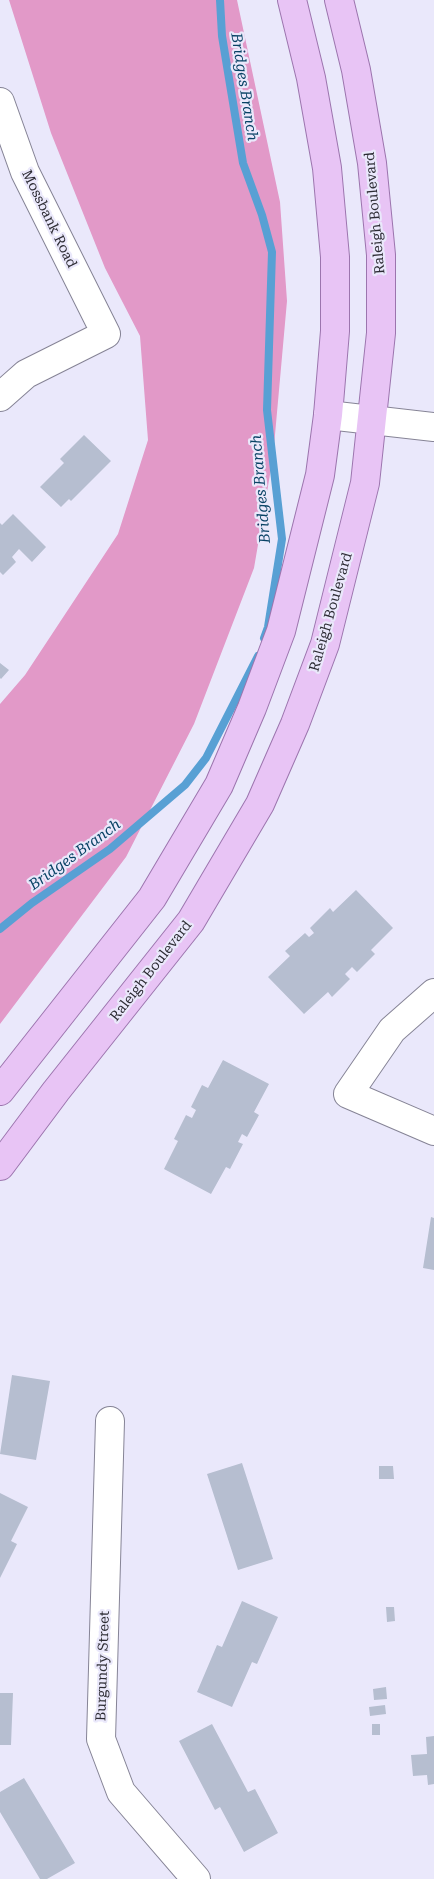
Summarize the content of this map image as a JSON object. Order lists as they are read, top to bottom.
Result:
{
  "streets": {
    "main road": ["Raleigh Boulevard"],
    "street": ["Mossbank Road", "Burgundy Street"]
  },
  "water": ["Bridges Branch"]
}
